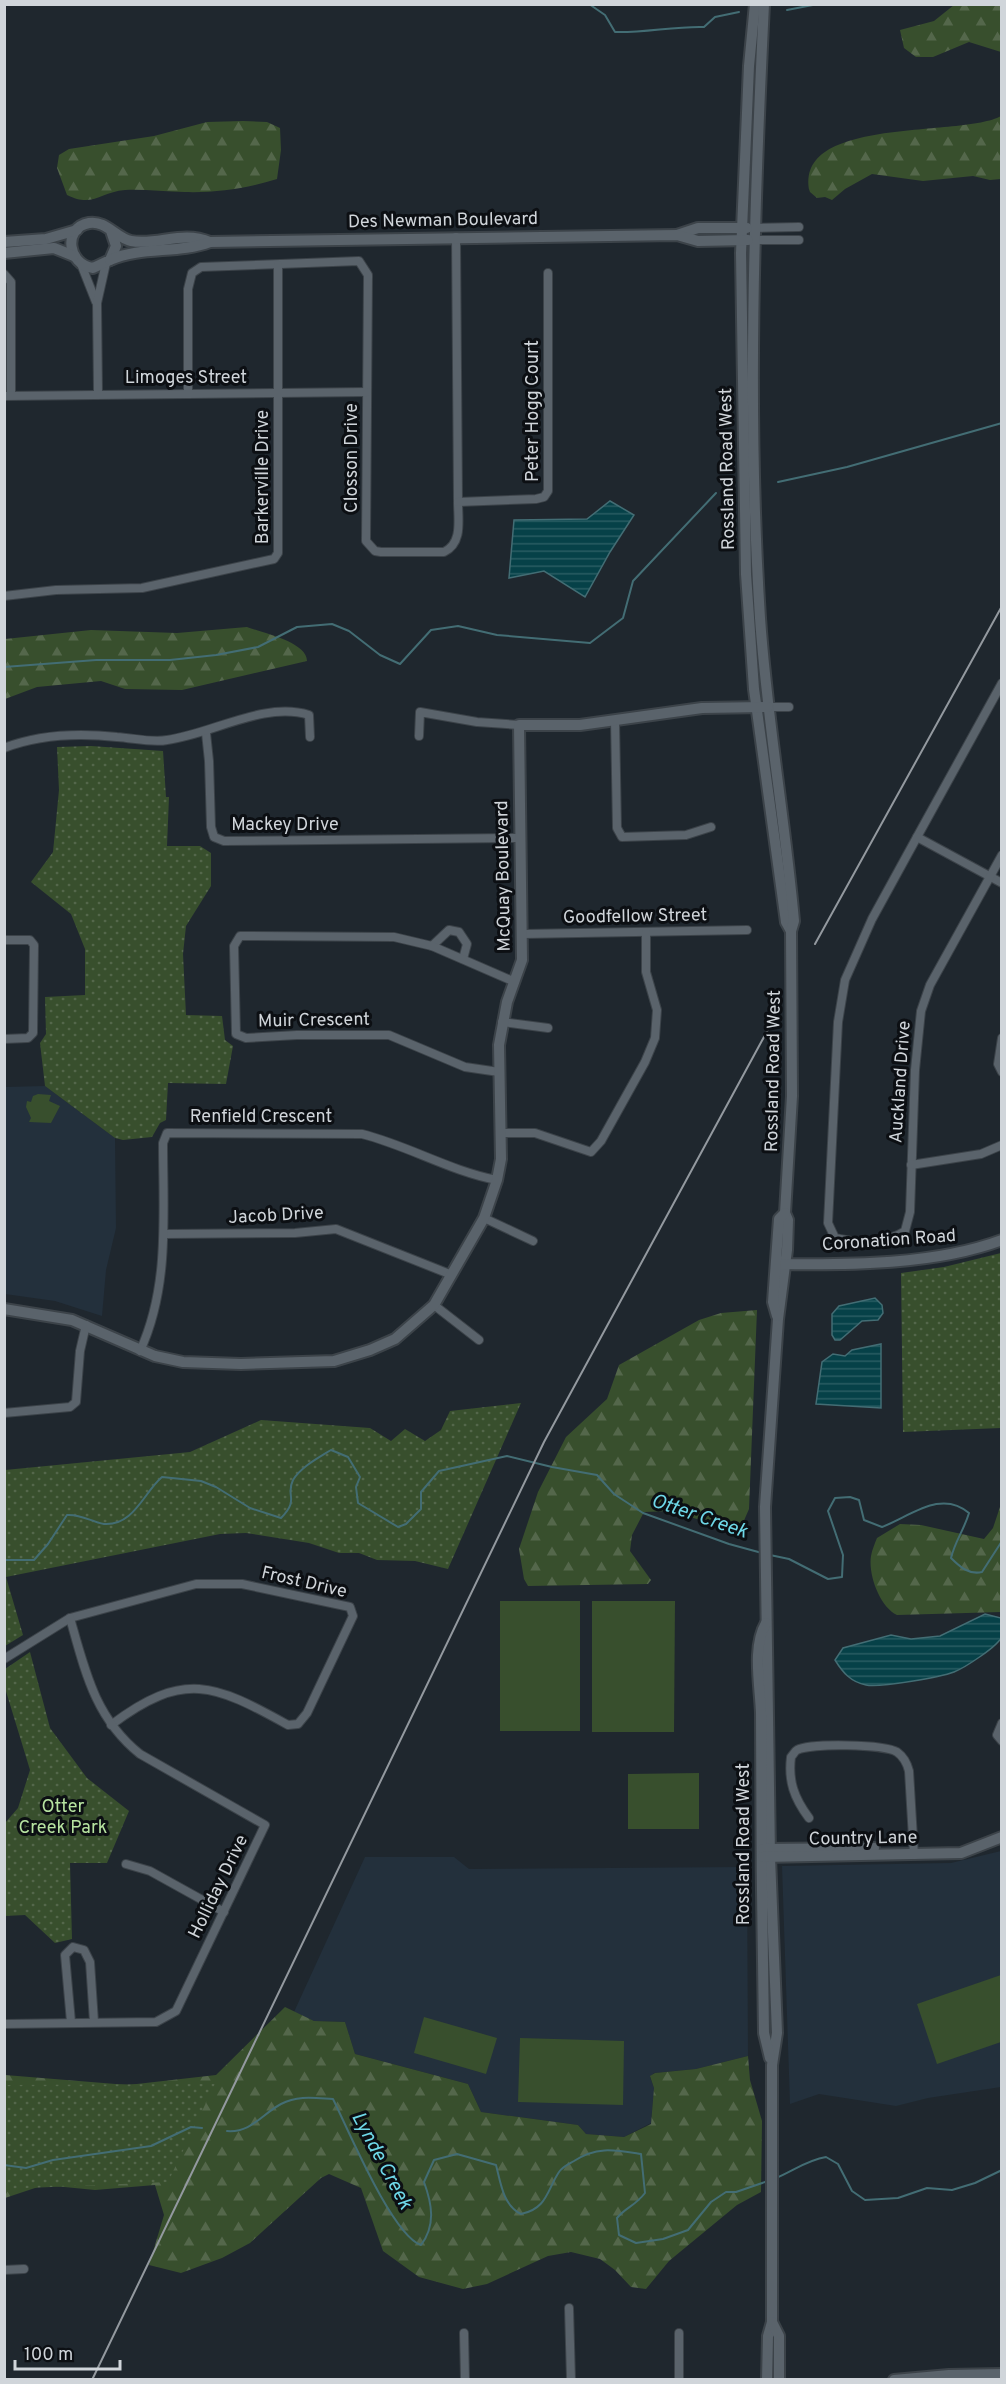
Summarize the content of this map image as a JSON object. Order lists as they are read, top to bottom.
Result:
{
  "streets": {
    "main road": [
      "Des Newman Boulevard",
      "Rossland Road West",
      "McQuay Boulevard",
      "Coronation Road",
      "Country Lane"
    ],
    "street": [
      "Limoges Street",
      "Peter Hogg Court",
      "Closson Drive",
      "Barkerville Drive",
      "Mackey Drive",
      "Goodfellow Street",
      "Muir Crescent",
      "Auckland Drive",
      "Renfield Crescent",
      "Jacob Drive",
      "Frost Drive",
      "Holliday Drive"
    ]
  },
  "crossings": [
    ["Des Newman Boulevard", "Closson Drive"],
    ["Des Newman Boulevard", "Rossland Road West"],
    ["Limoges Street", "Closson Drive"],
    ["Limoges Street", "Barkerville Drive"],
    ["Peter Hogg Court", "Closson Drive"],
    ["Closson Drive", "Barkerville Drive"],
    ["Rossland Road West", "Coronation Road"],
    ["Rossland Road West", "Country Lane"],
    ["Mackey Drive", "McQuay Boulevard"],
    ["McQuay Boulevard", "Goodfellow Street"],
    ["McQuay Boulevard", "Muir Crescent"],
    ["McQuay Boulevard", "Renfield Crescent"],
    ["McQuay Boulevard", "Jacob Drive"],
    ["Renfield Crescent", "Jacob Drive"],
    ["Frost Drive", "Holliday Drive"]
  ],
  "water": ["Otter Creek", "Lynde Creek"],
  "parks": ["Otter Creek Park"],
  "scale_bar": "100 m"
}
